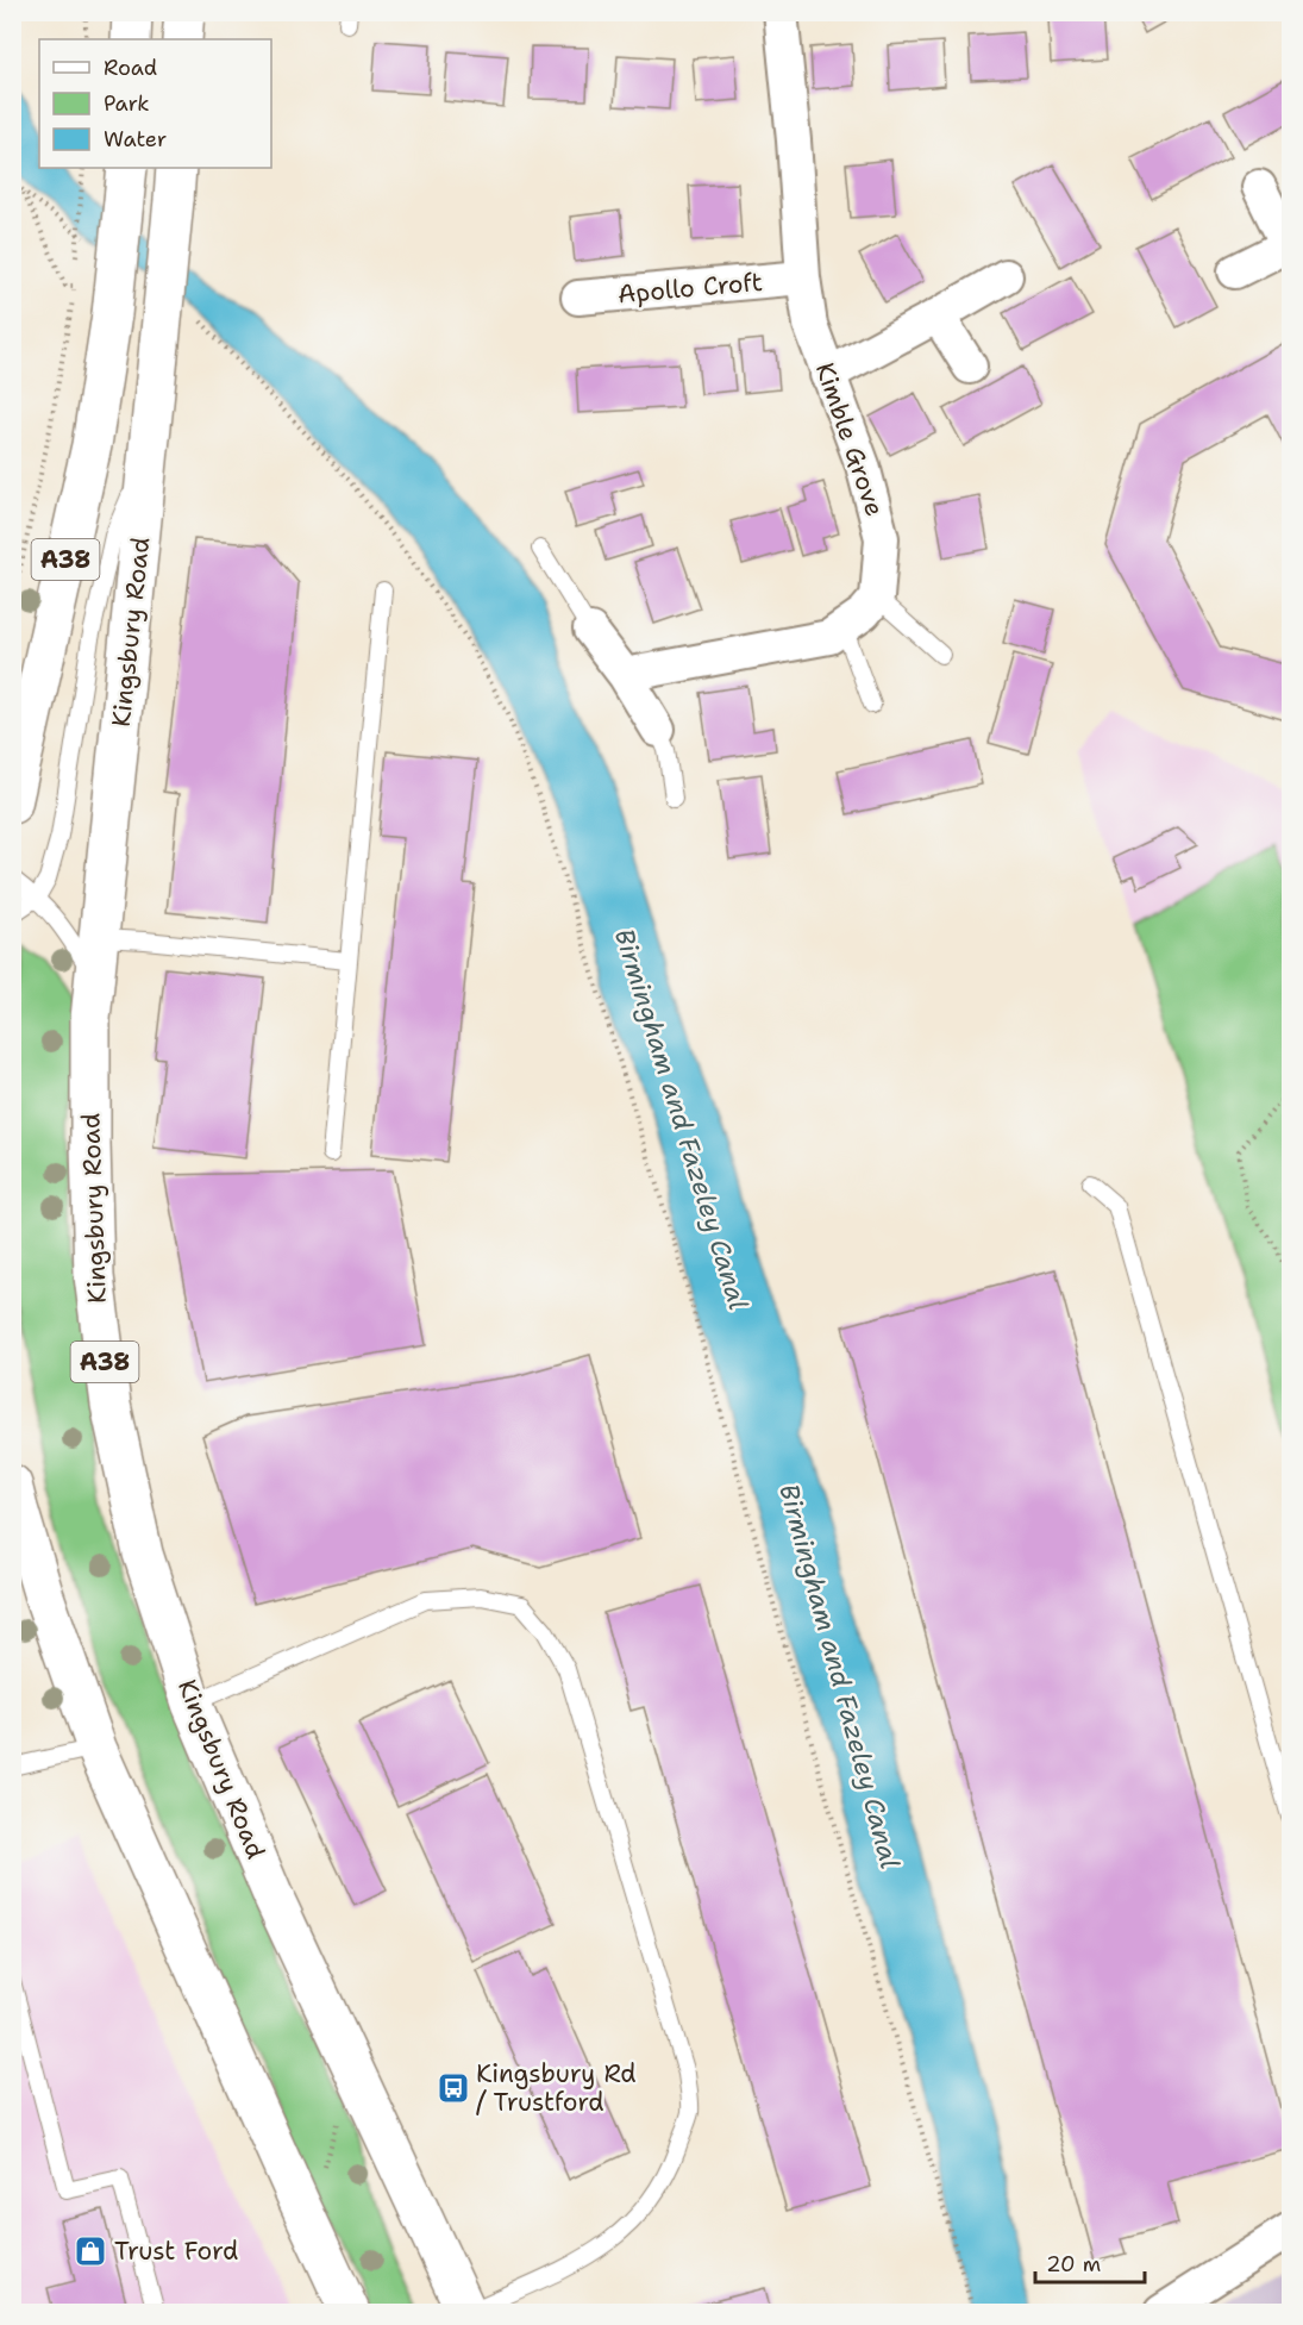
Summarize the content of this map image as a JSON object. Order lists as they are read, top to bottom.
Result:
{
  "streets": {
    "highway": ["A38", "Kingsbury Road"],
    "street": ["Apollo Croft", "Kimble Grove"]
  },
  "crossings": [
    ["Apollo Croft", "Kimble Grove"]
  ],
  "water": ["Birmingham and Fazeley Canal"],
  "places": {
    "bus stop": ["Kingsbury Rd / Trustford"],
    "shop": ["Trust Ford"]
  },
  "legend": ["Road", "Park", "Water"],
  "scale_bar": "20 m"
}
